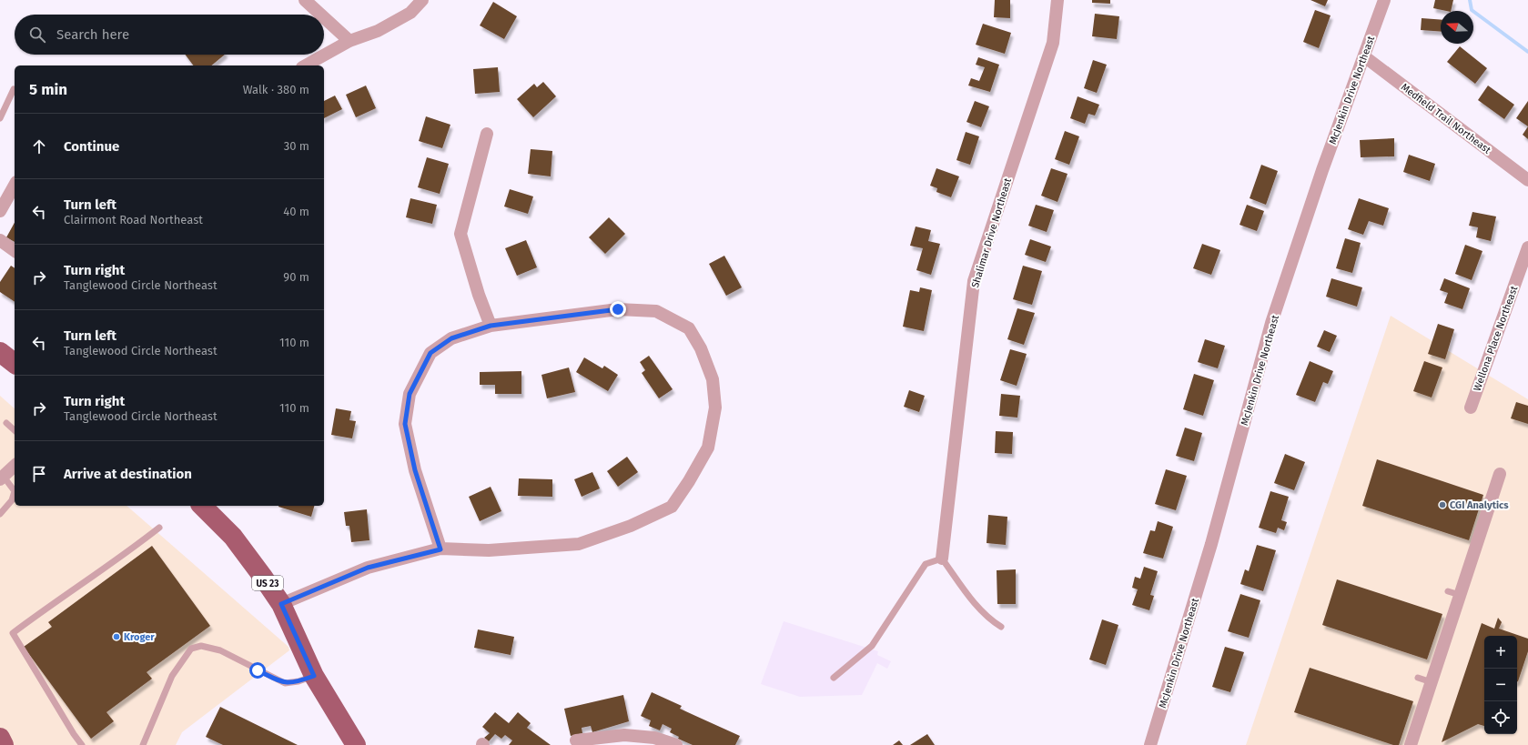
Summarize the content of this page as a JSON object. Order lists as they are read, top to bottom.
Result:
{
  "streets": {
    "main road": ["US 23"],
    "street": [
      "McJenkin Drive Northeast",
      "Medfield Trail Northeast",
      "Shalimar Drive Northeast",
      "Wellona Place Northeast"
    ]
  },
  "crossings": [
    ["McJenkin Drive Northeast", "Medfield Trail Northeast"]
  ],
  "places": ["CGI Analytics", "Kroger"],
  "north": "left",
  "page": {
    "search": "Search here",
    "heading": ["5 min", "Walk · 380 m"],
    "list": [
      ["Continue", "30 m"],
      ["Turn left", "Clairmont Road Northeast", "40 m"],
      ["Turn right", "Tanglewood Circle Northeast", "90 m"],
      ["Turn left", "Tanglewood Circle Northeast", "110 m"],
      ["Turn right", "Tanglewood Circle Northeast", "110 m"],
      "Arrive at destination"
    ],
    "map_buttons": ["+", "−"]
  }
}
